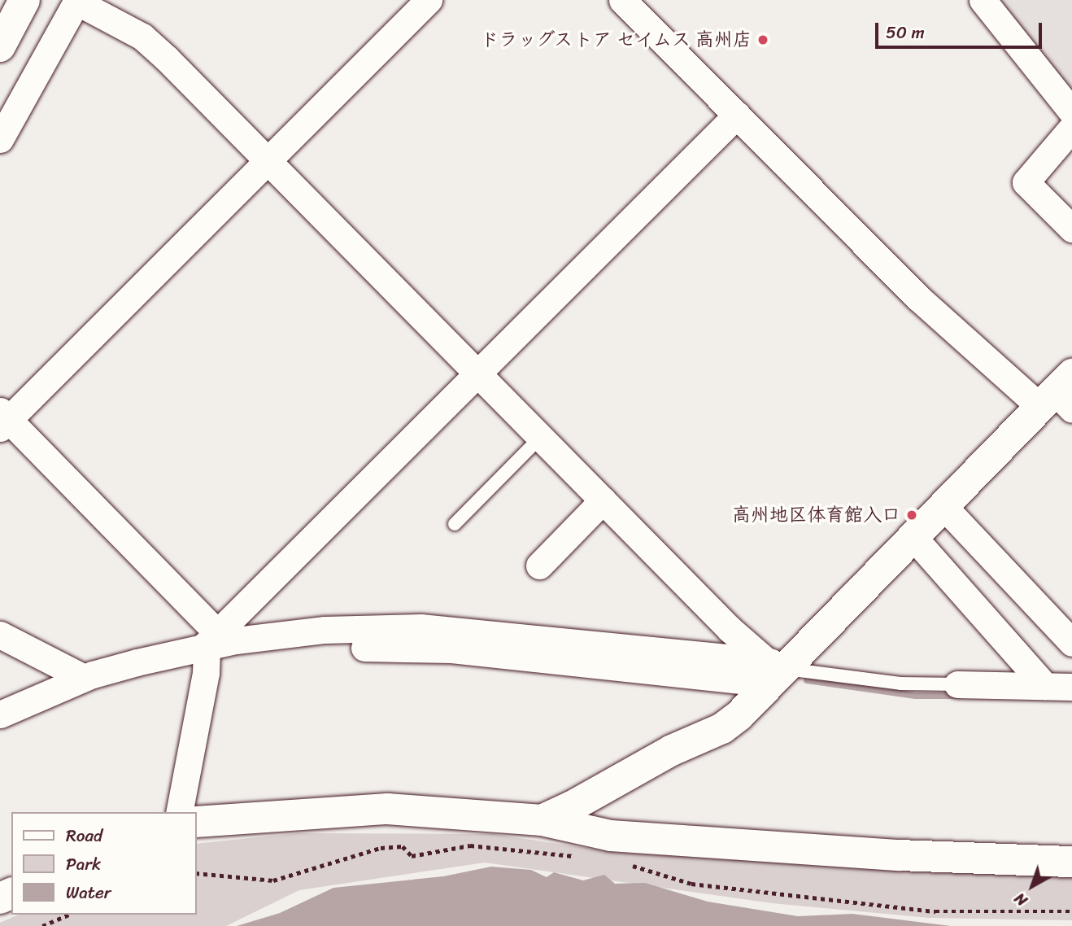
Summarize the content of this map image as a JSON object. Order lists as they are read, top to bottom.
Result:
{
  "places": ["ドラッグストア セイムス 高州店", "高州地区体育館入口"],
  "legend": ["Road", "Park", "Water"],
  "scale_bar": "50 m",
  "north": "bottom left"
}
